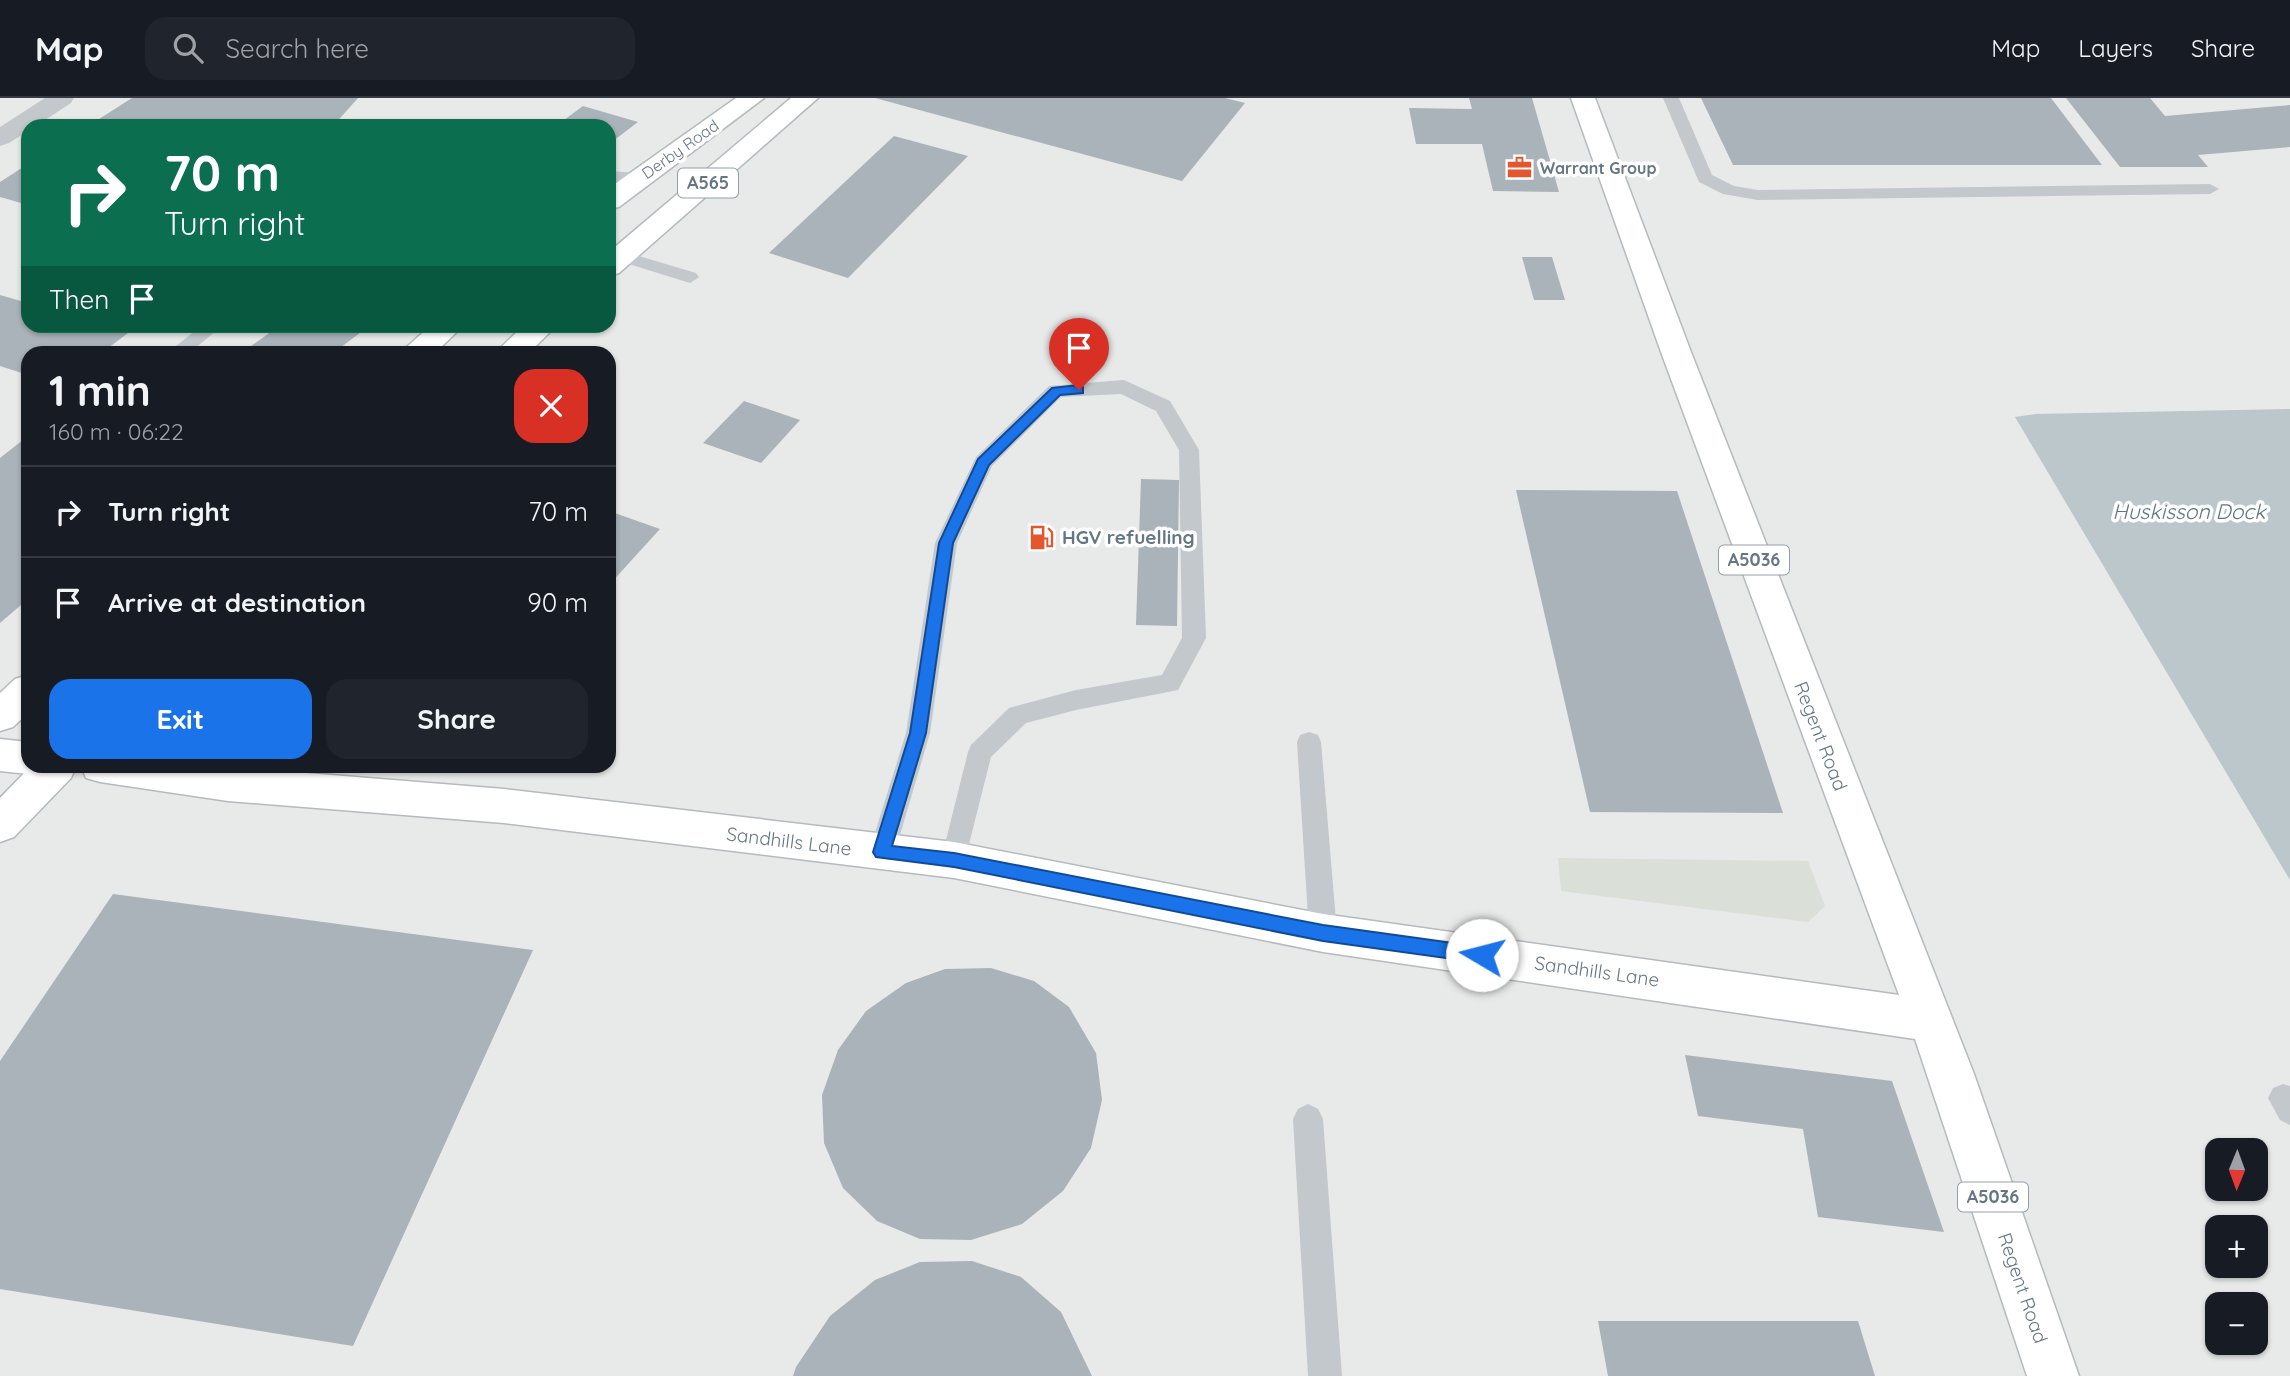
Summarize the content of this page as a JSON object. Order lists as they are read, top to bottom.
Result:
{
  "streets": {
    "main road": [
      "Derby Road",
      "A565",
      "A5036",
      "Regent Road",
      "Sandhills Lane"
    ]
  },
  "crossings": [
    ["Regent Road", "Sandhills Lane"]
  ],
  "water": ["Huskisson Dock"],
  "places": {
    "office": ["Warrant Group"],
    "fuel station": ["HGV refuelling"]
  },
  "north": "bottom",
  "page": {
    "header": "Map",
    "search": "Search here",
    "nav": ["Map", "Layers", "Share"],
    "turn": ["70 m", "Turn right"],
    "then": "Then",
    "heading": ["1 min", "160 m · 06:22"],
    "list": [
      {
        "name": "Turn right",
        "value": "70 m"
      },
      {
        "name": "Arrive at destination",
        "value": "90 m"
      }
    ],
    "buttons": ["Exit", "Share"],
    "map_buttons": ["+", "−"]
  }
}
